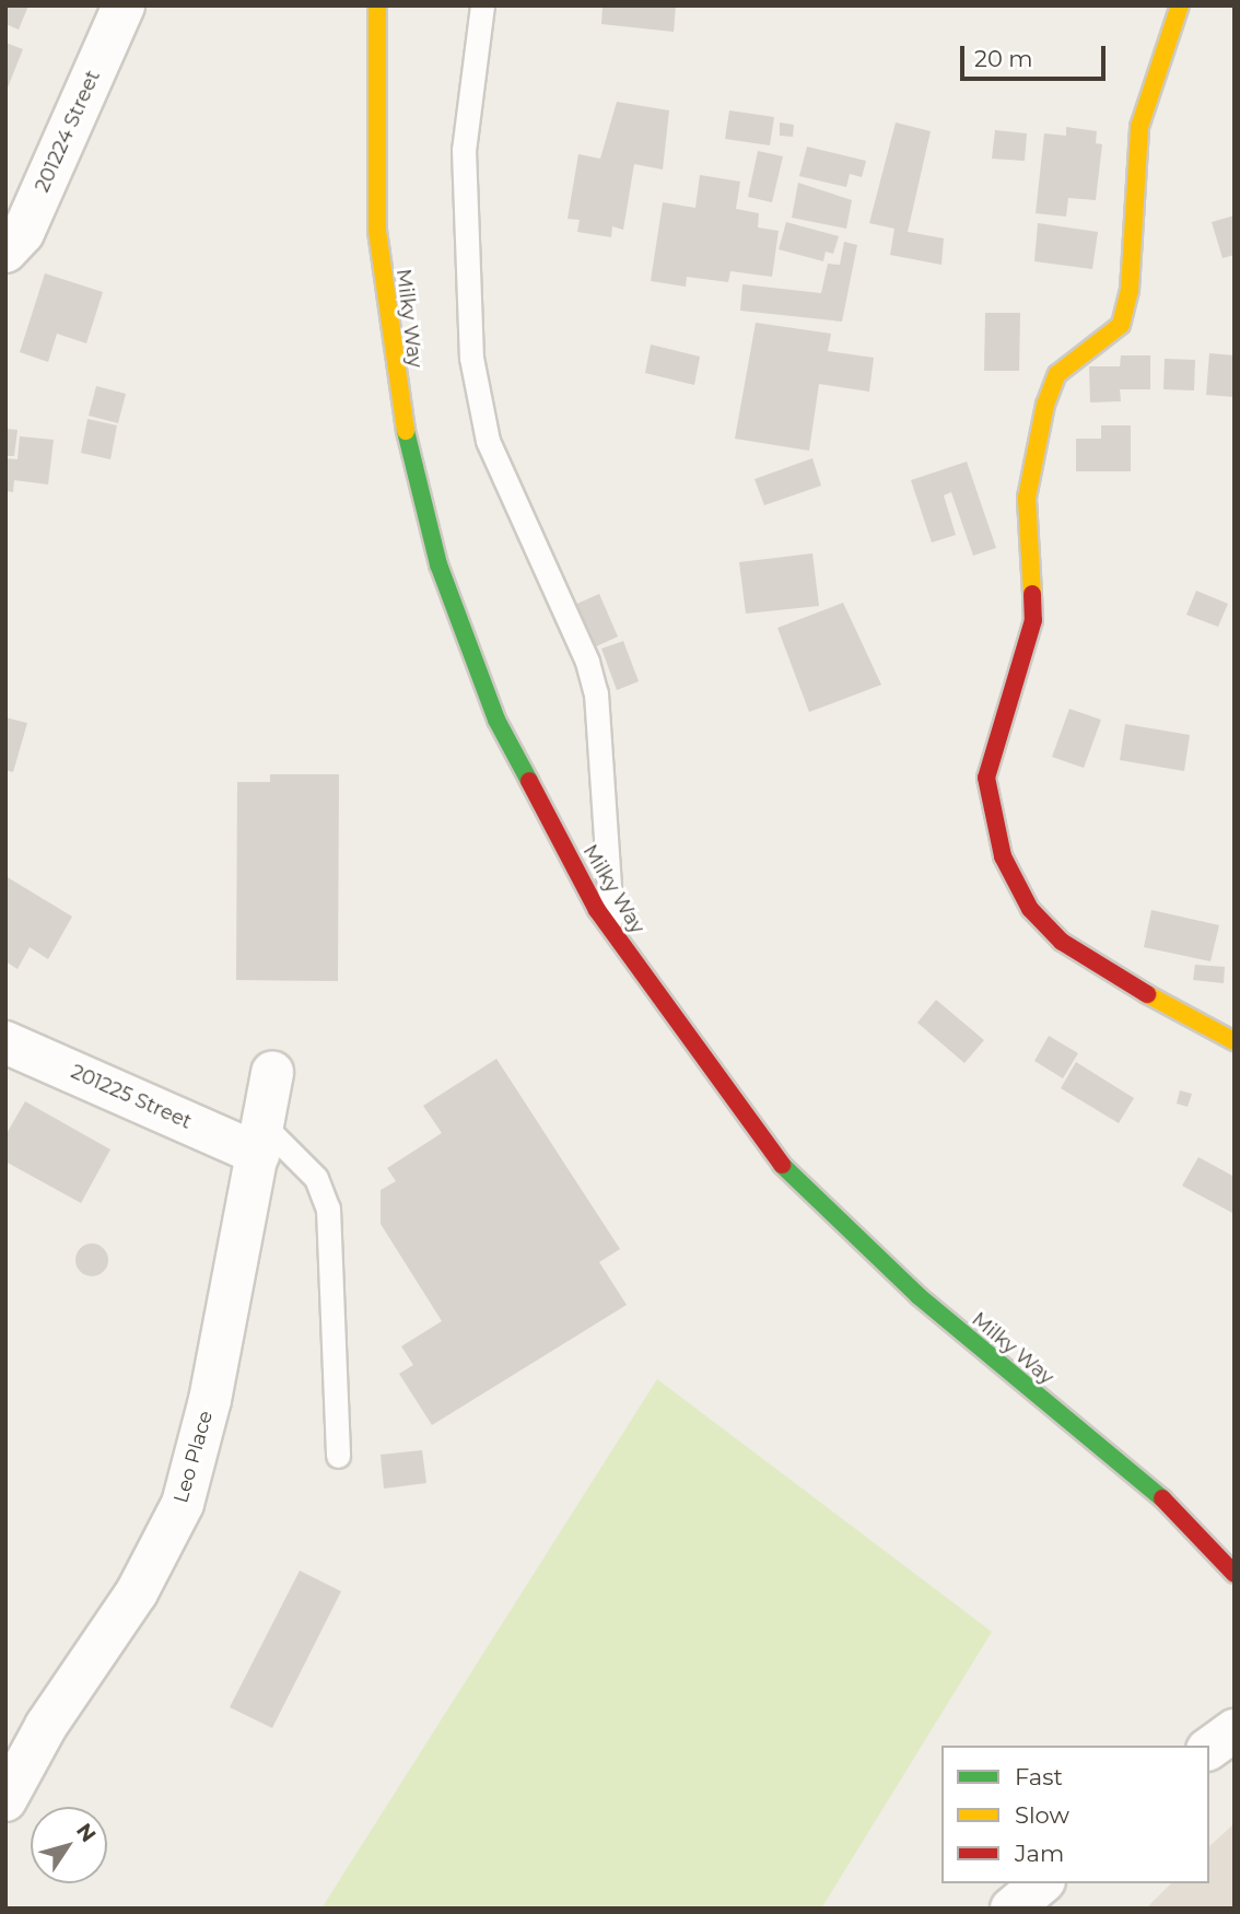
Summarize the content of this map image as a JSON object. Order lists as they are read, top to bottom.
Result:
{
  "streets": {
    "street": [
      "201224 Street",
      "Milky Way",
      "201225 Street",
      "Leo Place"
    ]
  },
  "crossings": [
    ["201225 Street", "Leo Place"]
  ],
  "legend": ["Fast", "Slow", "Jam"],
  "scale_bar": "20 m",
  "north": "top right"
}
